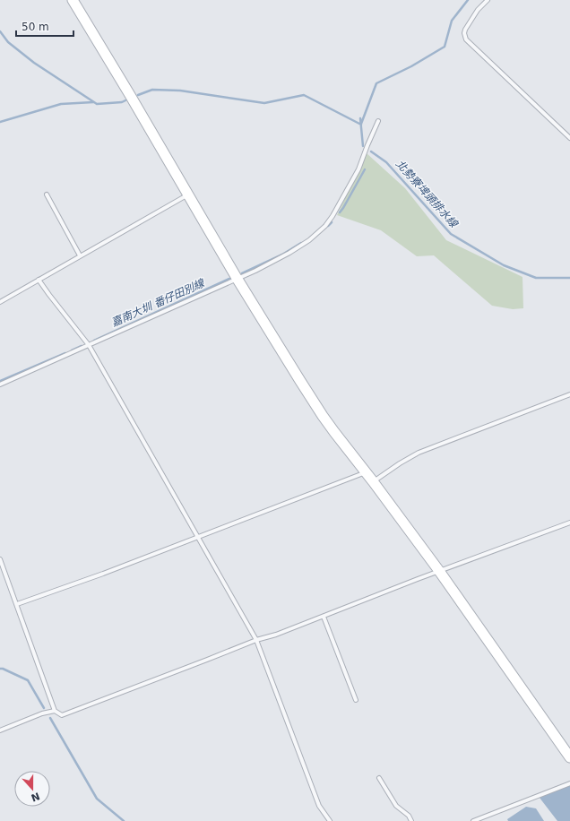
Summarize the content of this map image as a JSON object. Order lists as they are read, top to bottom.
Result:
{
  "water": ["北勢寮埤頭排水線", "嘉南大圳 番仔田別線"],
  "scale_bar": "50 m",
  "north": "bottom"
}
